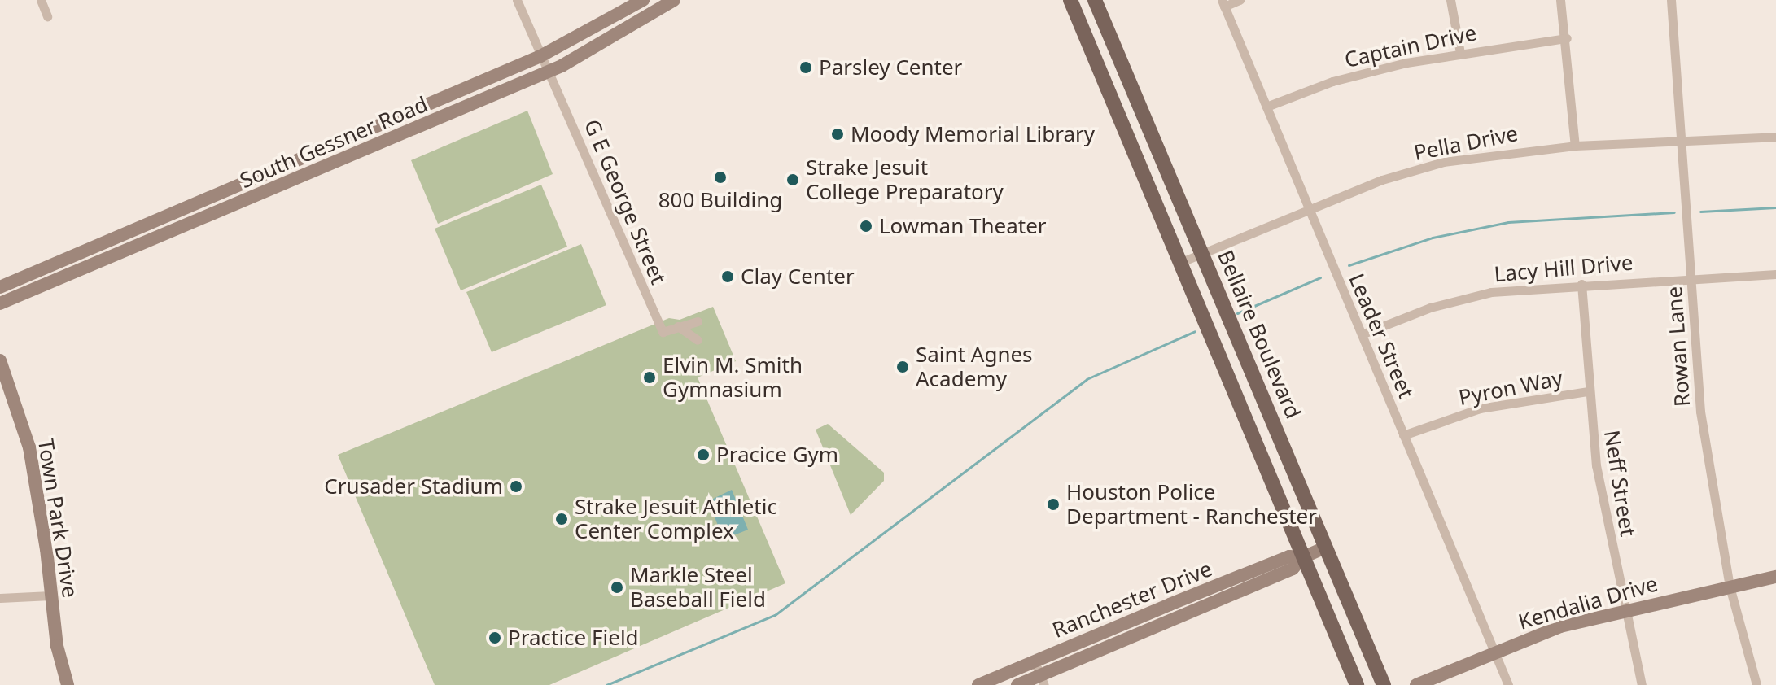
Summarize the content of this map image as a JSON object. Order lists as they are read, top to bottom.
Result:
{
  "streets": {
    "main road": [
      "South Gessner Road",
      "Bellaire Boulevard",
      "Town Park Drive",
      "Ranchester Drive",
      "Kendalia Drive"
    ],
    "street": [
      "Captain Drive",
      "Pella Drive",
      "G E George Street",
      "Lacy Hill Drive",
      "Leader Street",
      "Rowan Lane",
      "Pyron Way",
      "Neff Street"
    ]
  },
  "crossings": [
    ["Captain Drive", "Leader Street"],
    ["South Gessner Road", "G E George Street"],
    ["Pella Drive", "Bellaire Boulevard"],
    ["Pella Drive", "Leader Street"],
    ["Pella Drive", "Rowan Lane"],
    ["Lacy Hill Drive", "Leader Street"],
    ["Lacy Hill Drive", "Rowan Lane"],
    ["Lacy Hill Drive", "Neff Street"],
    ["Bellaire Boulevard", "Ranchester Drive"],
    ["Leader Street", "Pyron Way"],
    ["Leader Street", "Kendalia Drive"],
    ["Rowan Lane", "Kendalia Drive"],
    ["Pyron Way", "Neff Street"],
    ["Neff Street", "Kendalia Drive"]
  ],
  "places": [
    "Parsley Center",
    "Moody Memorial Library",
    "800 Building",
    "Strake Jesuit College Preparatory",
    "Lowman Theater",
    "Clay Center",
    "Saint Agnes Academy",
    "Elvin M. Smith Gymnasium",
    "Pracice Gym",
    "Crusader Stadium",
    "Houston Police Department - Ranchester",
    "Strake Jesuit Athletic Center Complex",
    "Markle Steel Baseball Field",
    "Practice Field"
  ]
}
